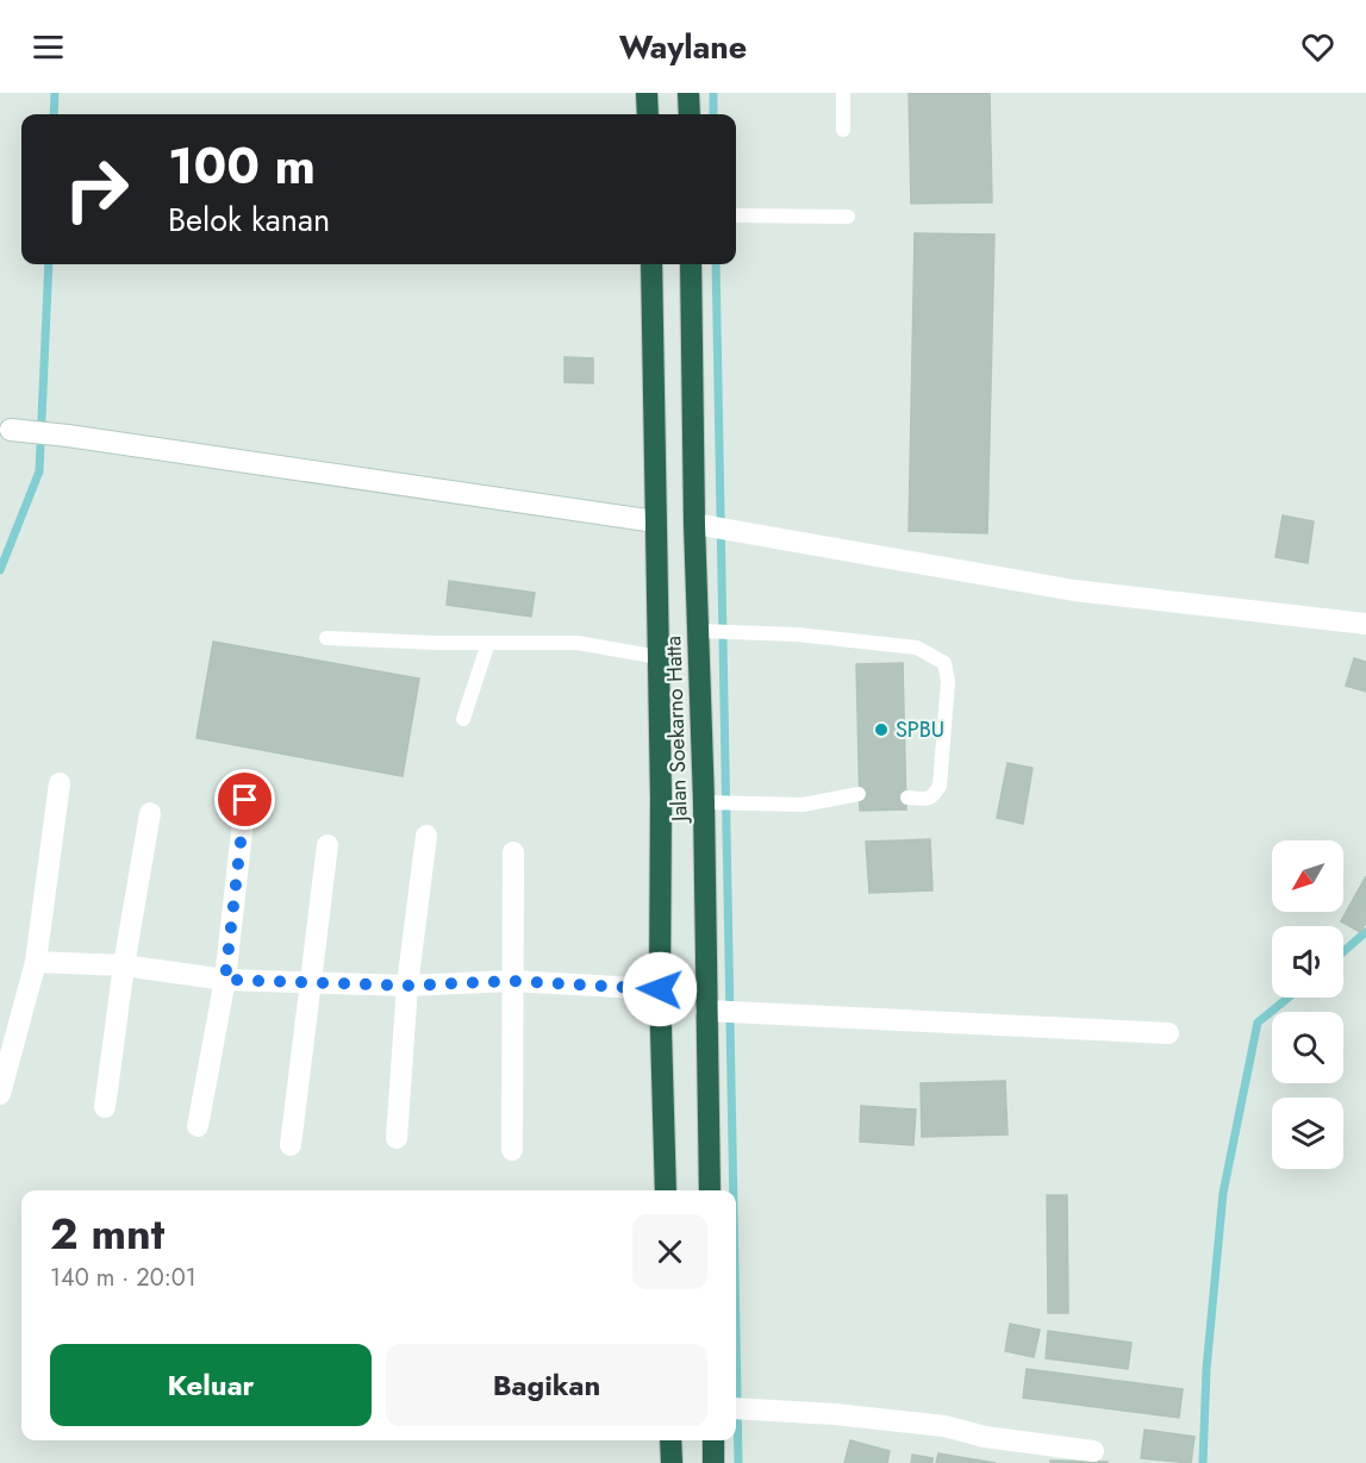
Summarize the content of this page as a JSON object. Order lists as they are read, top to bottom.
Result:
{
  "streets": {
    "highway": ["Jalan Soekarno Hatta"]
  },
  "places": ["SPBU"],
  "north": "bottom left",
  "page": {
    "header": "Waylane",
    "turn": ["100 m", "Belok kanan"],
    "heading": ["2 mnt", "140 m · 20:01"],
    "buttons": ["Keluar", "Bagikan"]
  }
}
